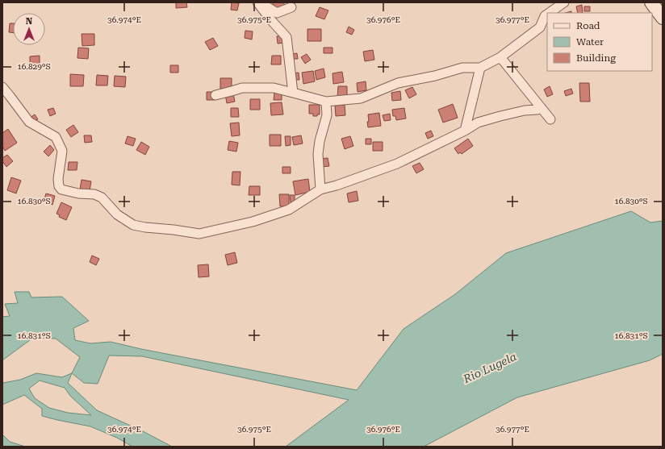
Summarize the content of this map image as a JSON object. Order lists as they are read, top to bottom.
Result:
{
  "water": ["Rio Lugela"],
  "legend": ["Road", "Water", "Building"],
  "north": "top",
  "coordinates": [
    "36.974°E",
    "36.975°E",
    "36.976°E",
    "36.977°E",
    "16.829°S",
    "16.830°S",
    "16.831°S"
  ]
}
